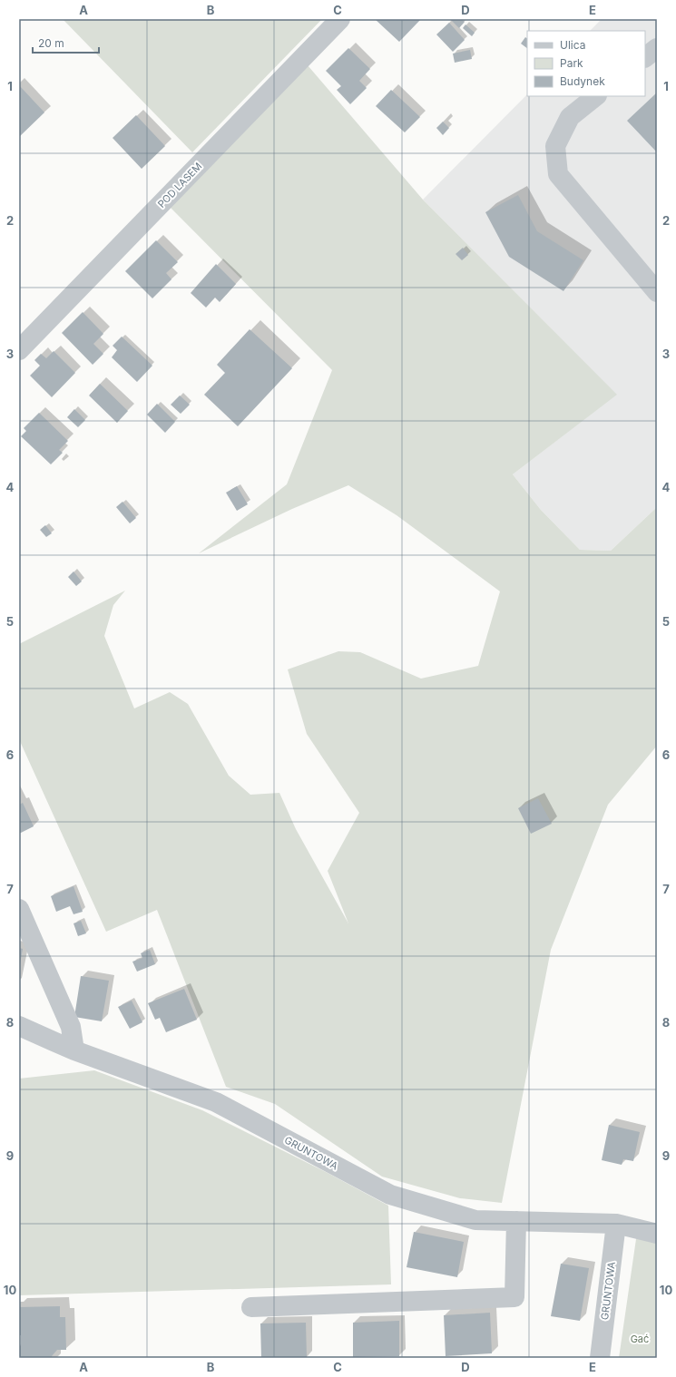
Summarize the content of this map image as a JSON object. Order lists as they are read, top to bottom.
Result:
{
  "streets": {
    "street": ["POD LASEM", "GRUNTOWA"]
  },
  "parks": ["Gać"],
  "legend": ["Ulica", "Park", "Budynek"],
  "scale_bar": "20 m",
  "grid": {
    "columns": [
      "A",
      "B",
      "C",
      "D",
      "E"
    ],
    "rows": [
      "1",
      "2",
      "3",
      "4",
      "5",
      "6",
      "7",
      "8",
      "9",
      "10"
    ]
  }
}
